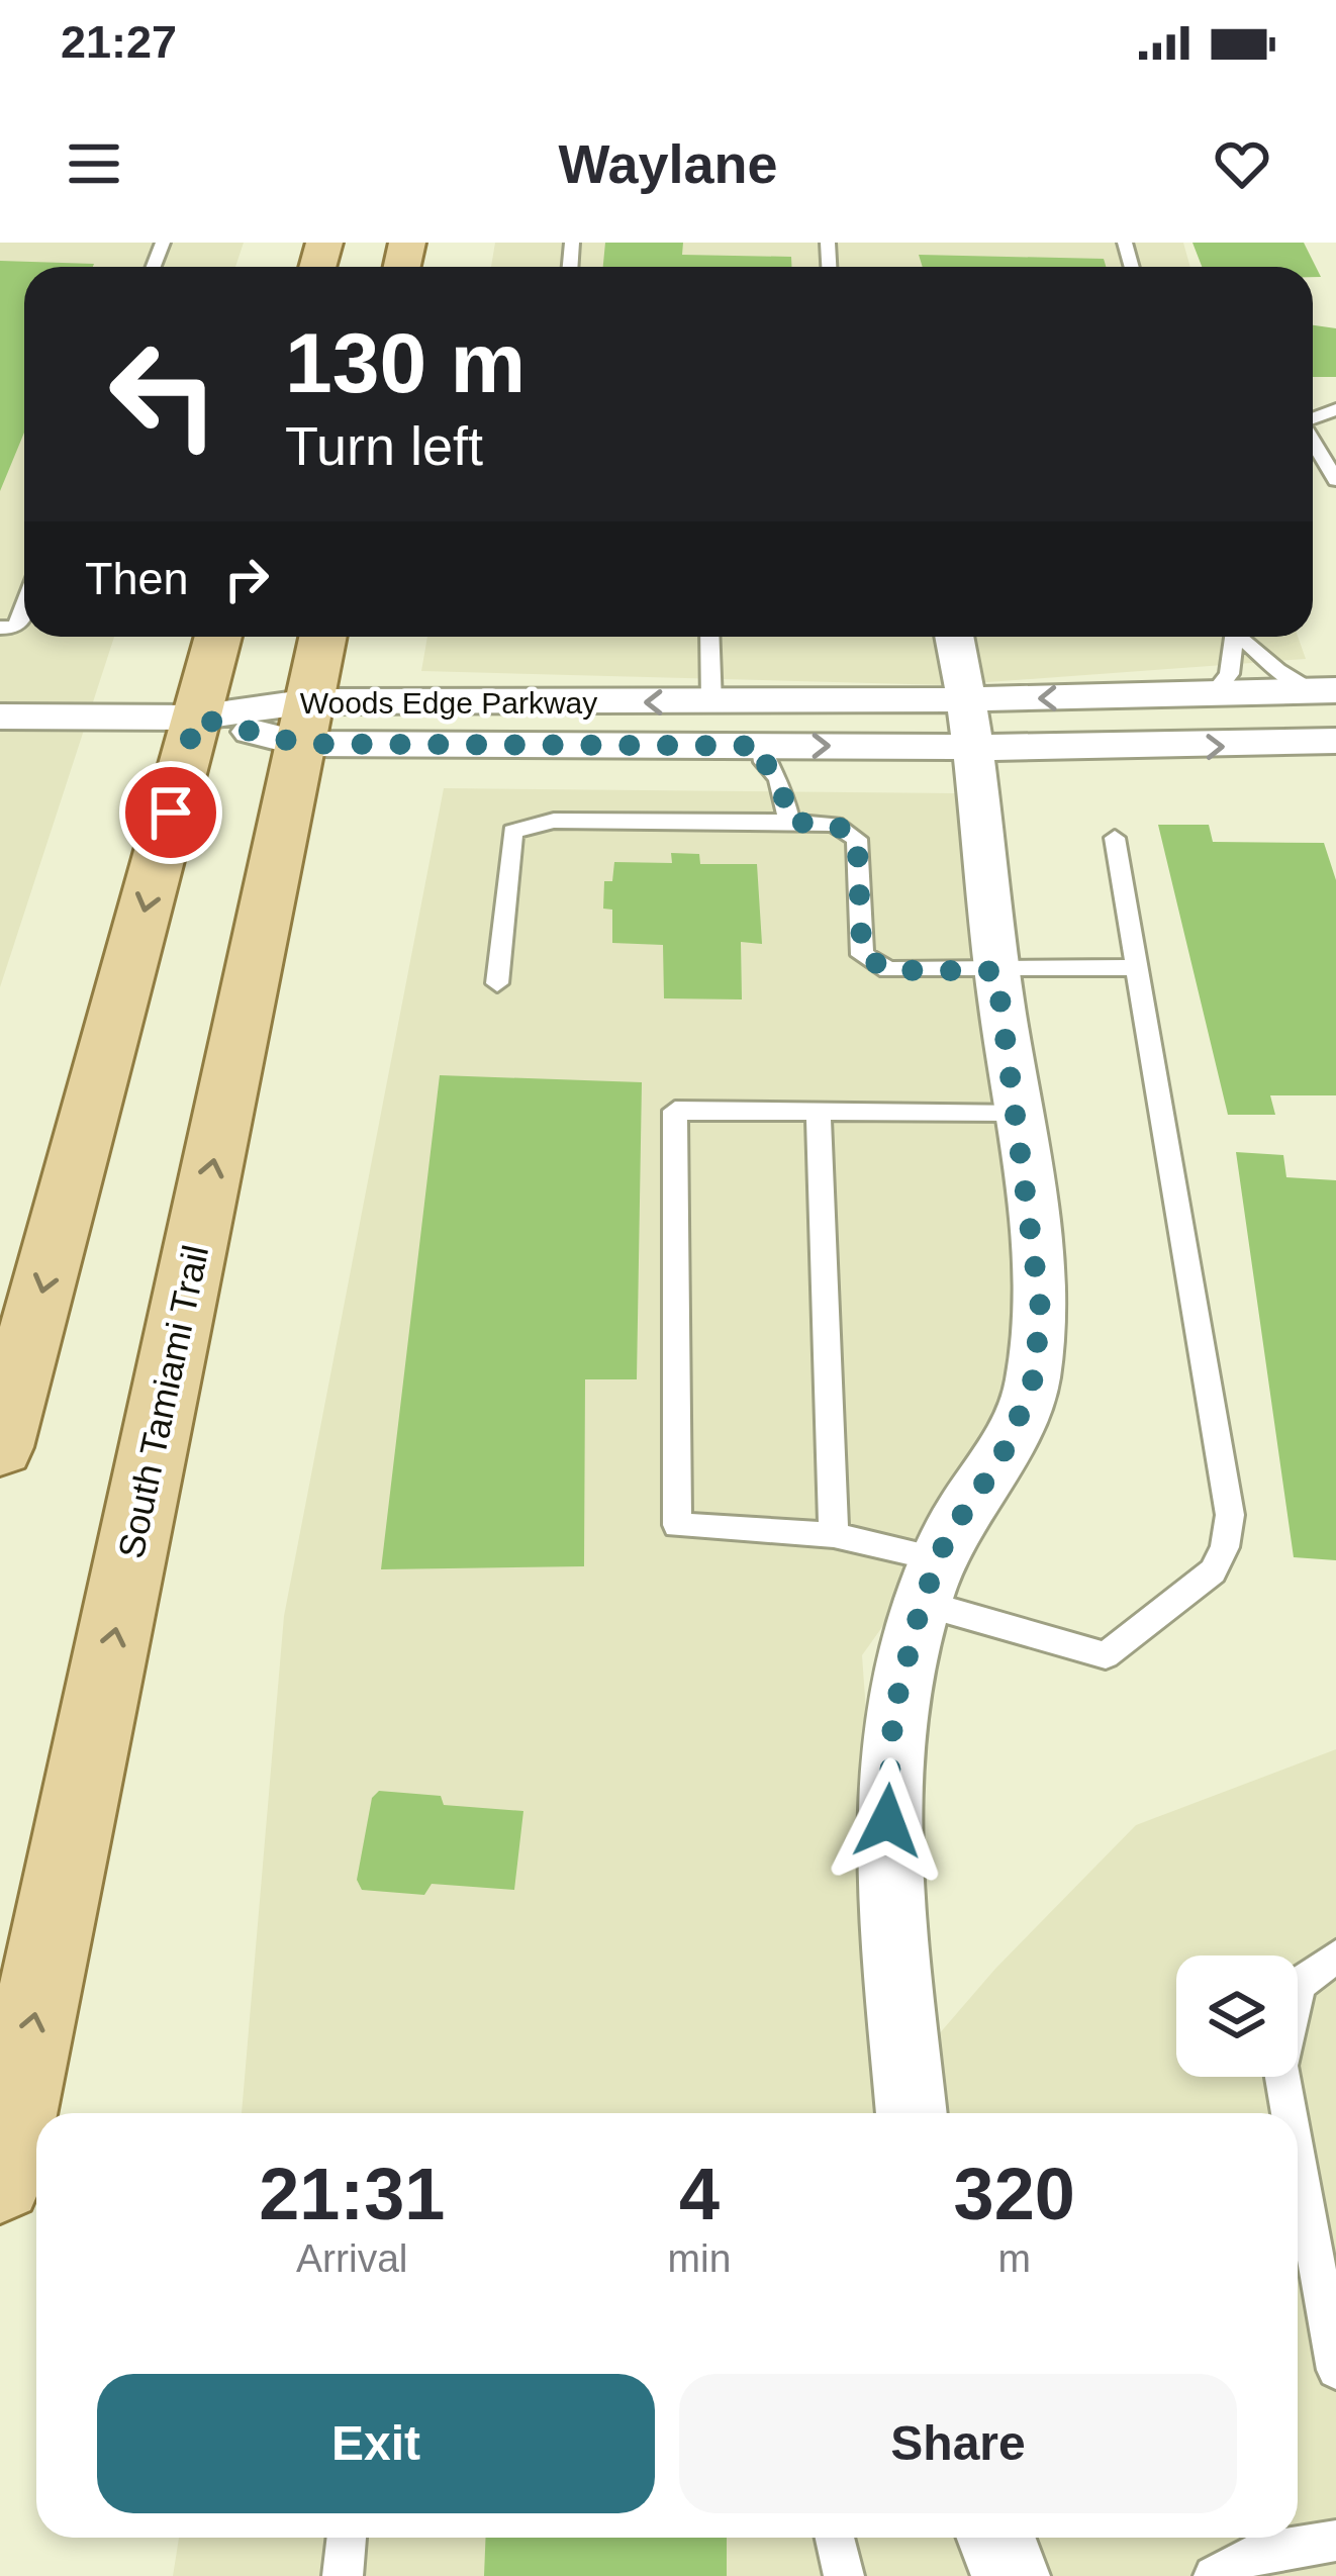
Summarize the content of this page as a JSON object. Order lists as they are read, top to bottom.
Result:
{
  "streets": {
    "main road": ["South Tamiami Trail"],
    "street": ["Woods Edge Parkway"]
  },
  "crossings": [
    ["Woods Edge Parkway", "South Tamiami Trail"]
  ],
  "page": {
    "status": "21:27",
    "header": "Waylane",
    "turn": ["130 m", "Turn left"],
    "then": "Then",
    "eta": [
      "21:31",
      "Arrival",
      "4",
      "min",
      "320",
      "m"
    ],
    "buttons": ["Exit", "Share"]
  }
}
